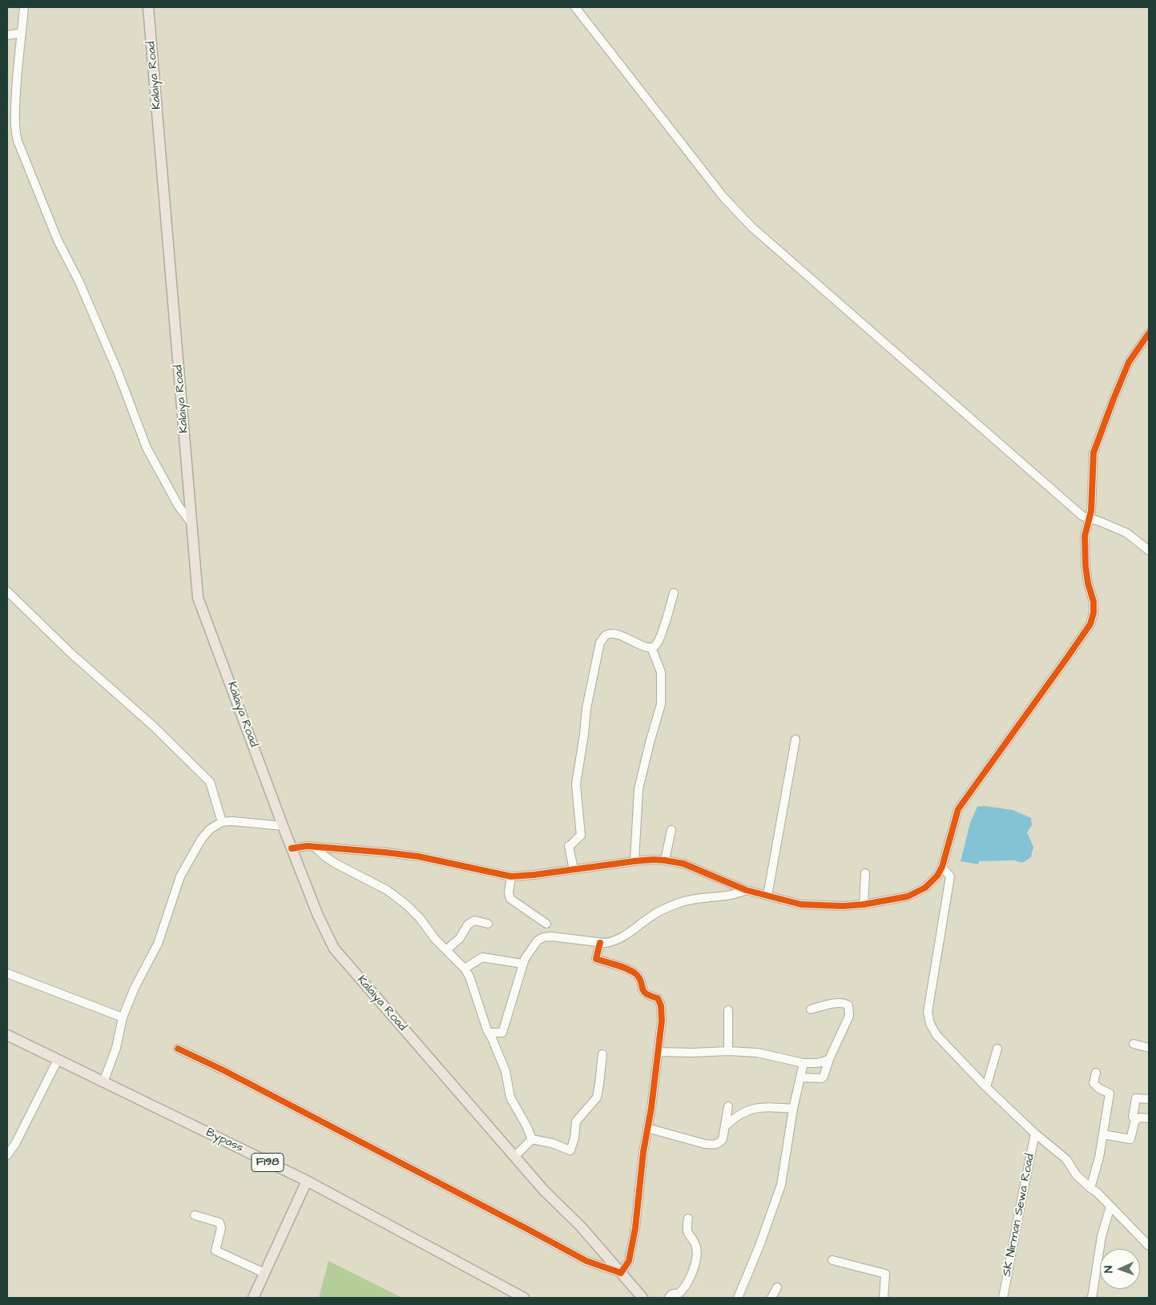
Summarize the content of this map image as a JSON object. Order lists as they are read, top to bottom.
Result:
{
  "streets": {
    "main road": ["Kalaiya Road", "Bypass", "F198"],
    "street": ["SK Nirman Sewa Road"]
  },
  "north": "left"
}
